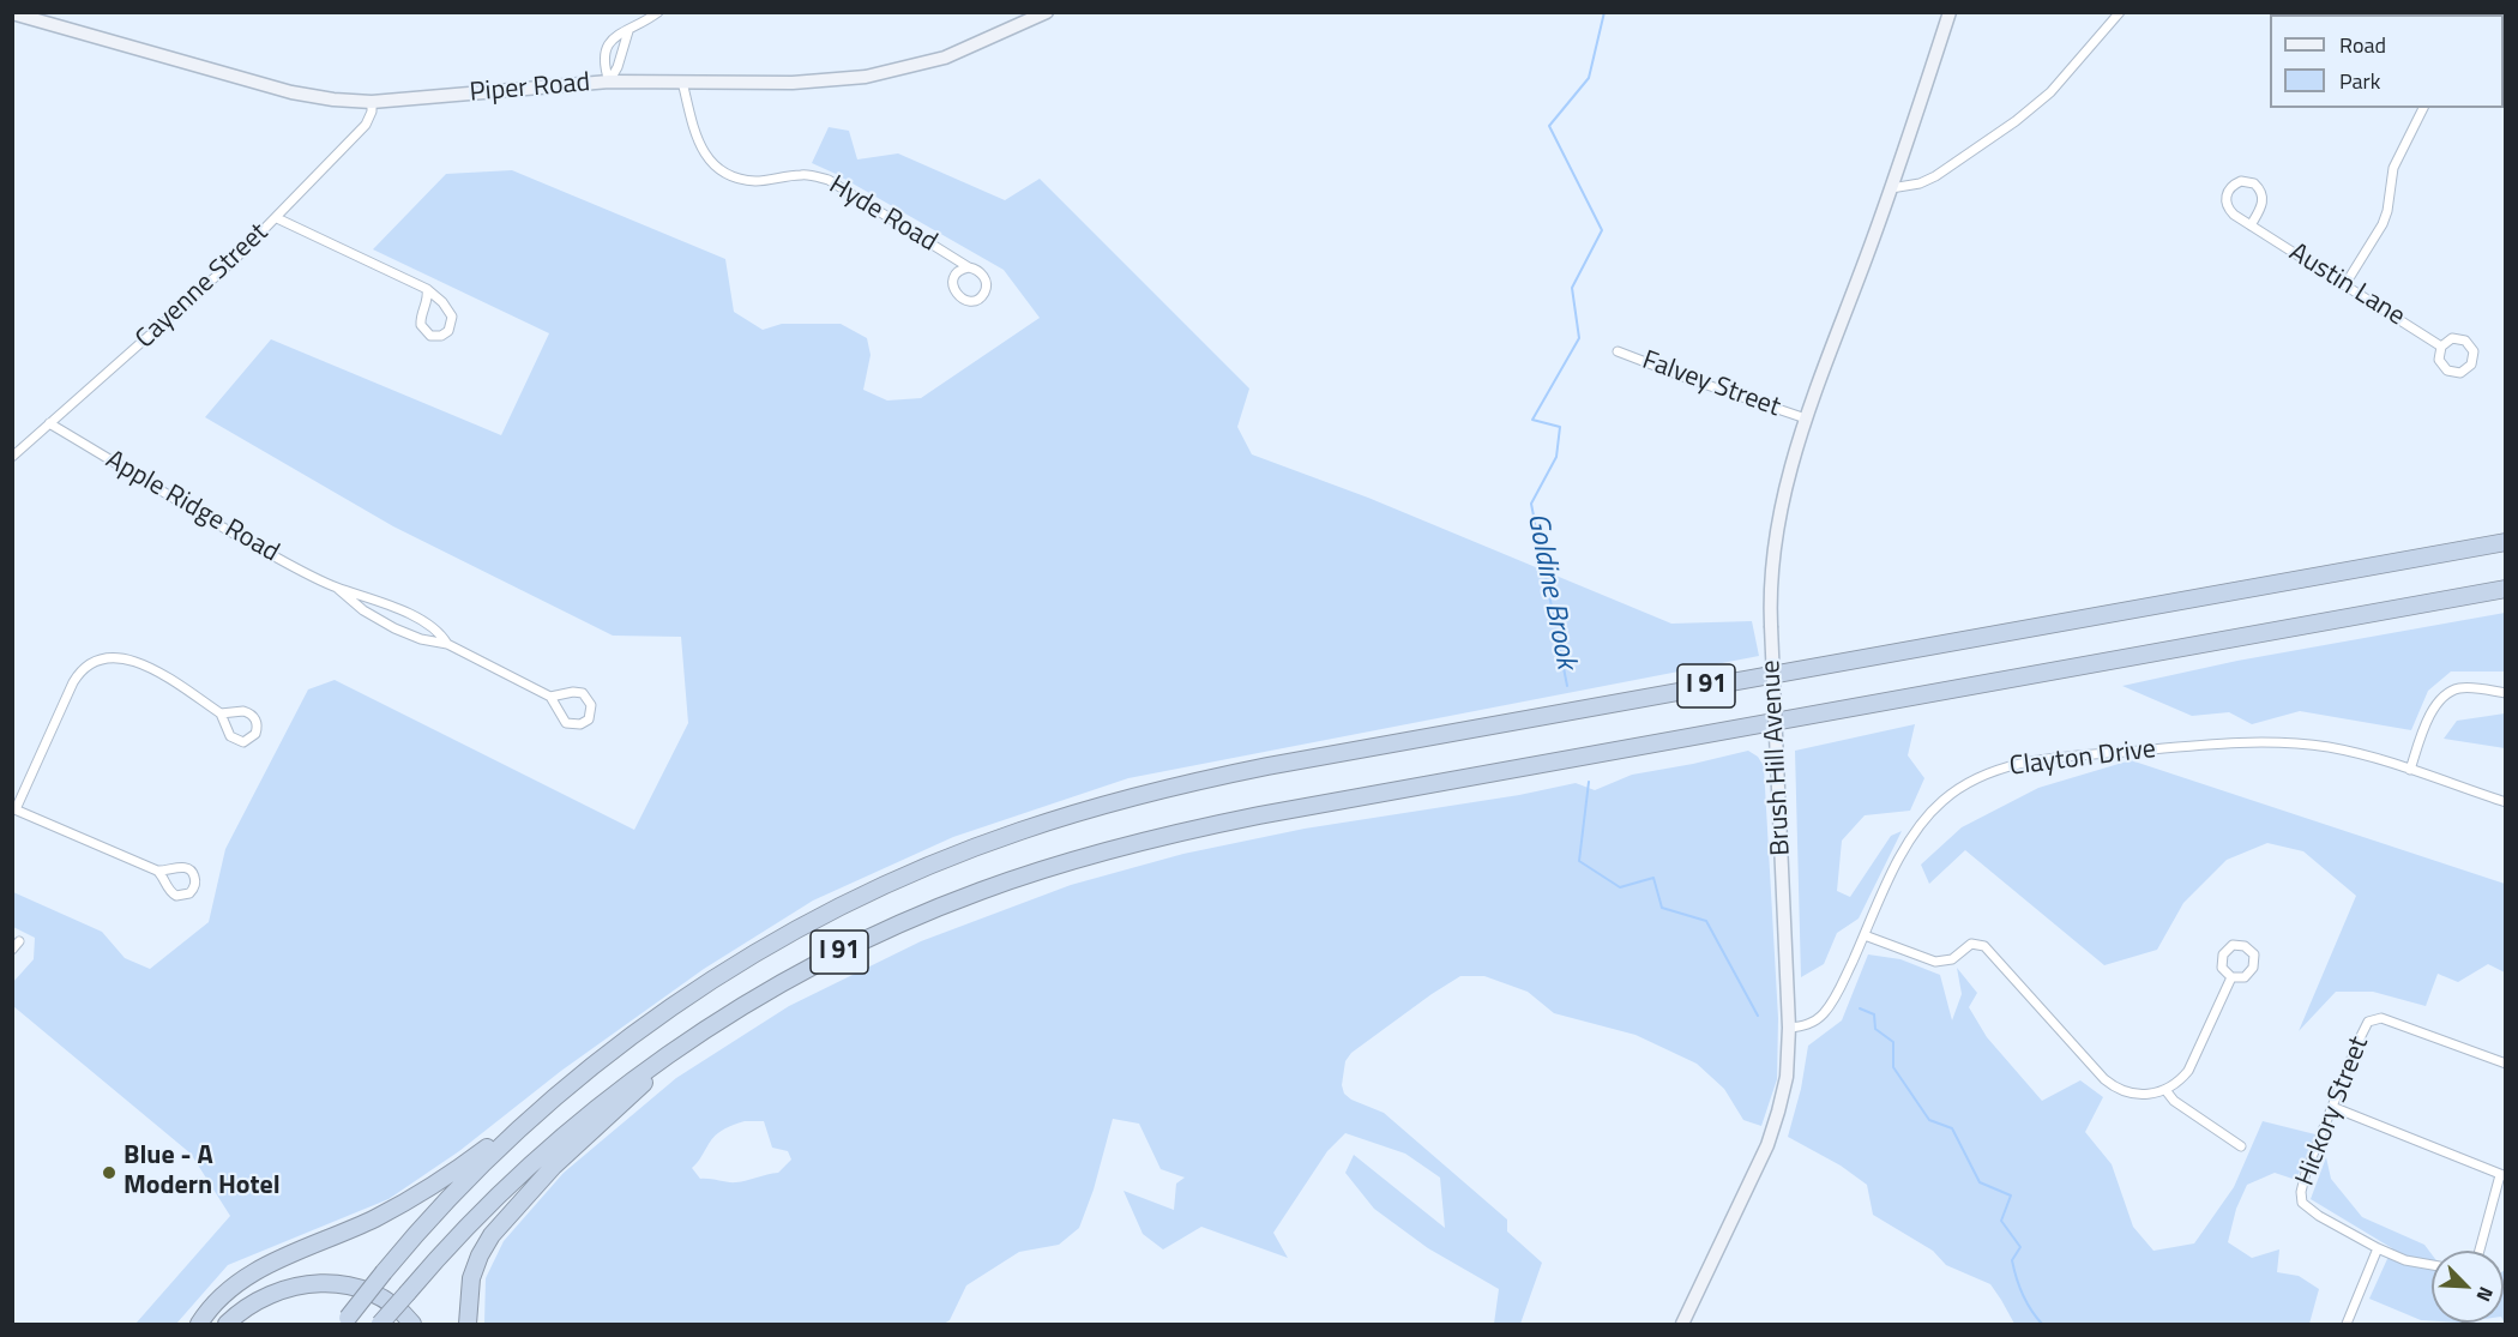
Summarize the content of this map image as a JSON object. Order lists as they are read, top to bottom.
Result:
{
  "streets": {
    "highway": ["I 91"],
    "street": [
      "Piper Road",
      "Hyde Road",
      "Austin Lane",
      "Cayenne Street",
      "Falvey Street",
      "Apple Ridge Road",
      "Brush Hill Avenue",
      "Clayton Drive",
      "Hickory Street"
    ]
  },
  "crossings": [
    ["Piper Road", "Hyde Road"],
    ["Piper Road", "Cayenne Street"],
    ["Cayenne Street", "Apple Ridge Road"],
    ["Falvey Street", "Brush Hill Avenue"],
    ["Brush Hill Avenue", "Clayton Drive"]
  ],
  "water": ["Goldine Brook"],
  "places": ["Blue - A Modern Hotel"],
  "legend": ["Road", "Park"],
  "north": "bottom right"
}
